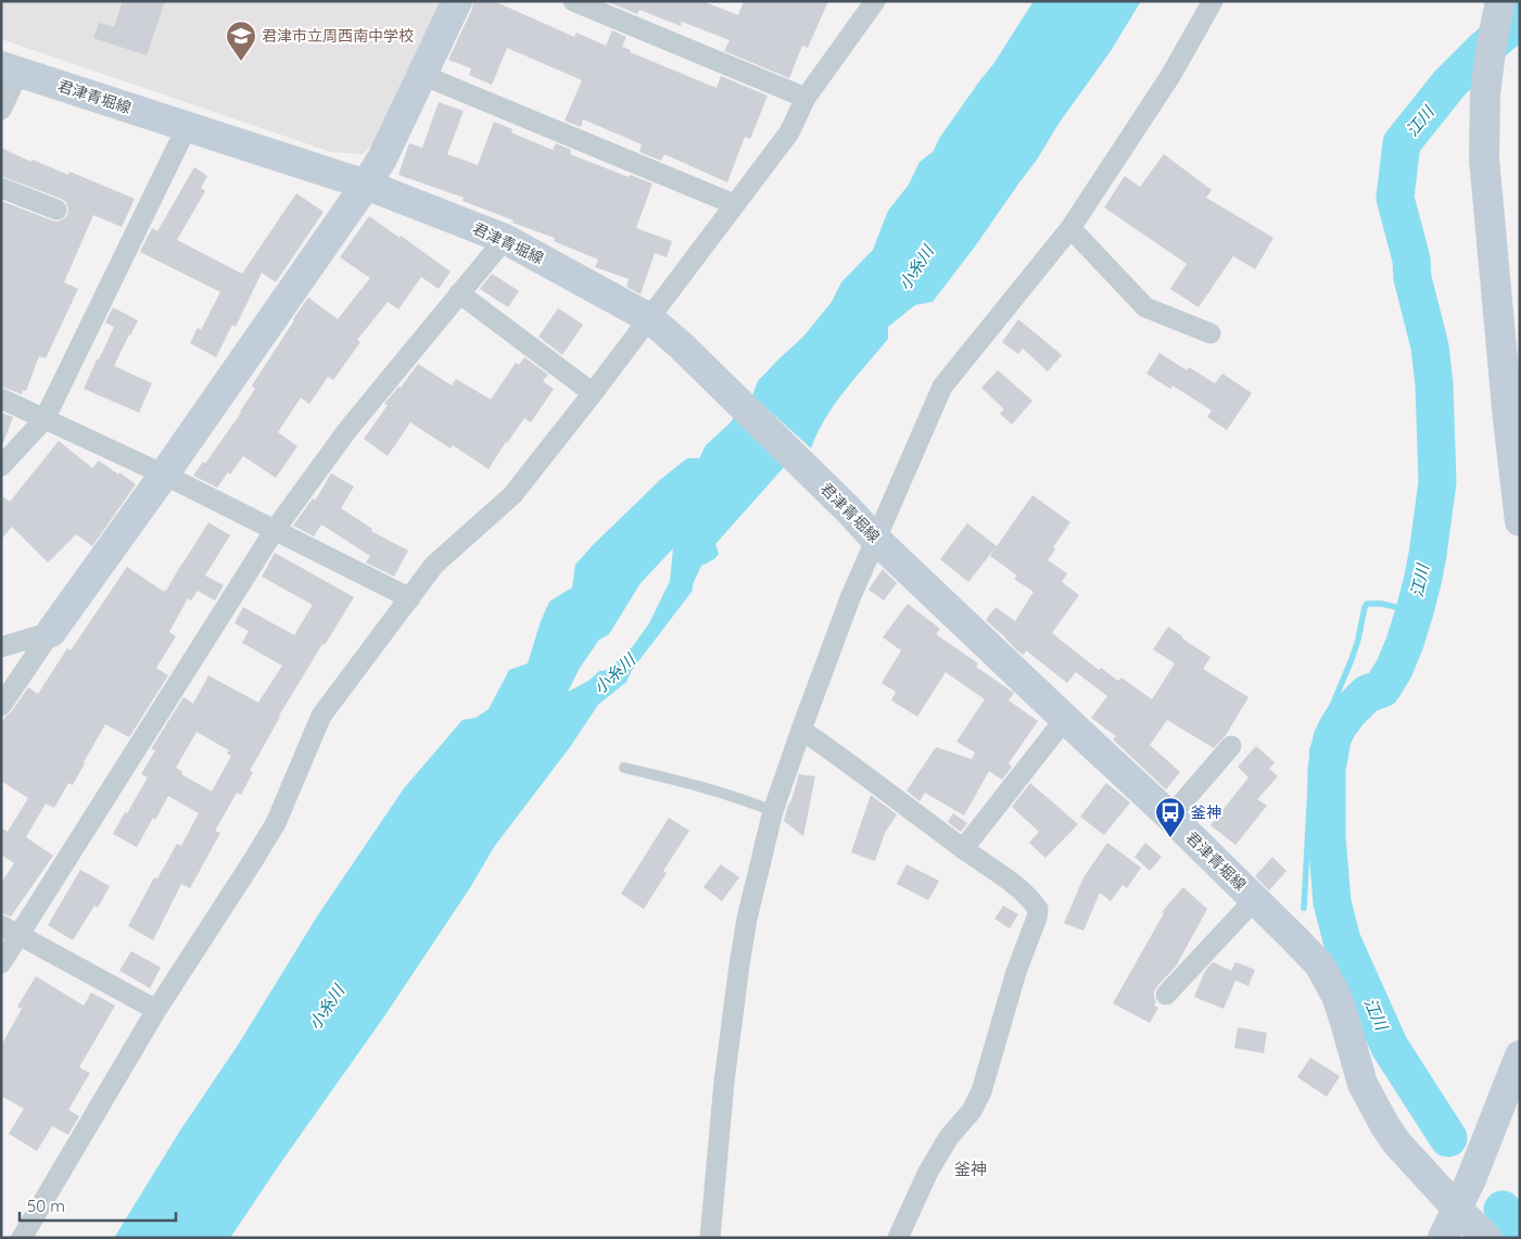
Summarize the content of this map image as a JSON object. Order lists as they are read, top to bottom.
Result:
{
  "streets": {
    "main road": ["君津青堀線"]
  },
  "districts": ["釜神"],
  "water": ["江川", "小糸川"],
  "places": {
    "school or university": ["君津市立周西南中学校"],
    "bus stop": ["釜神"]
  },
  "scale_bar": "50 m"
}
